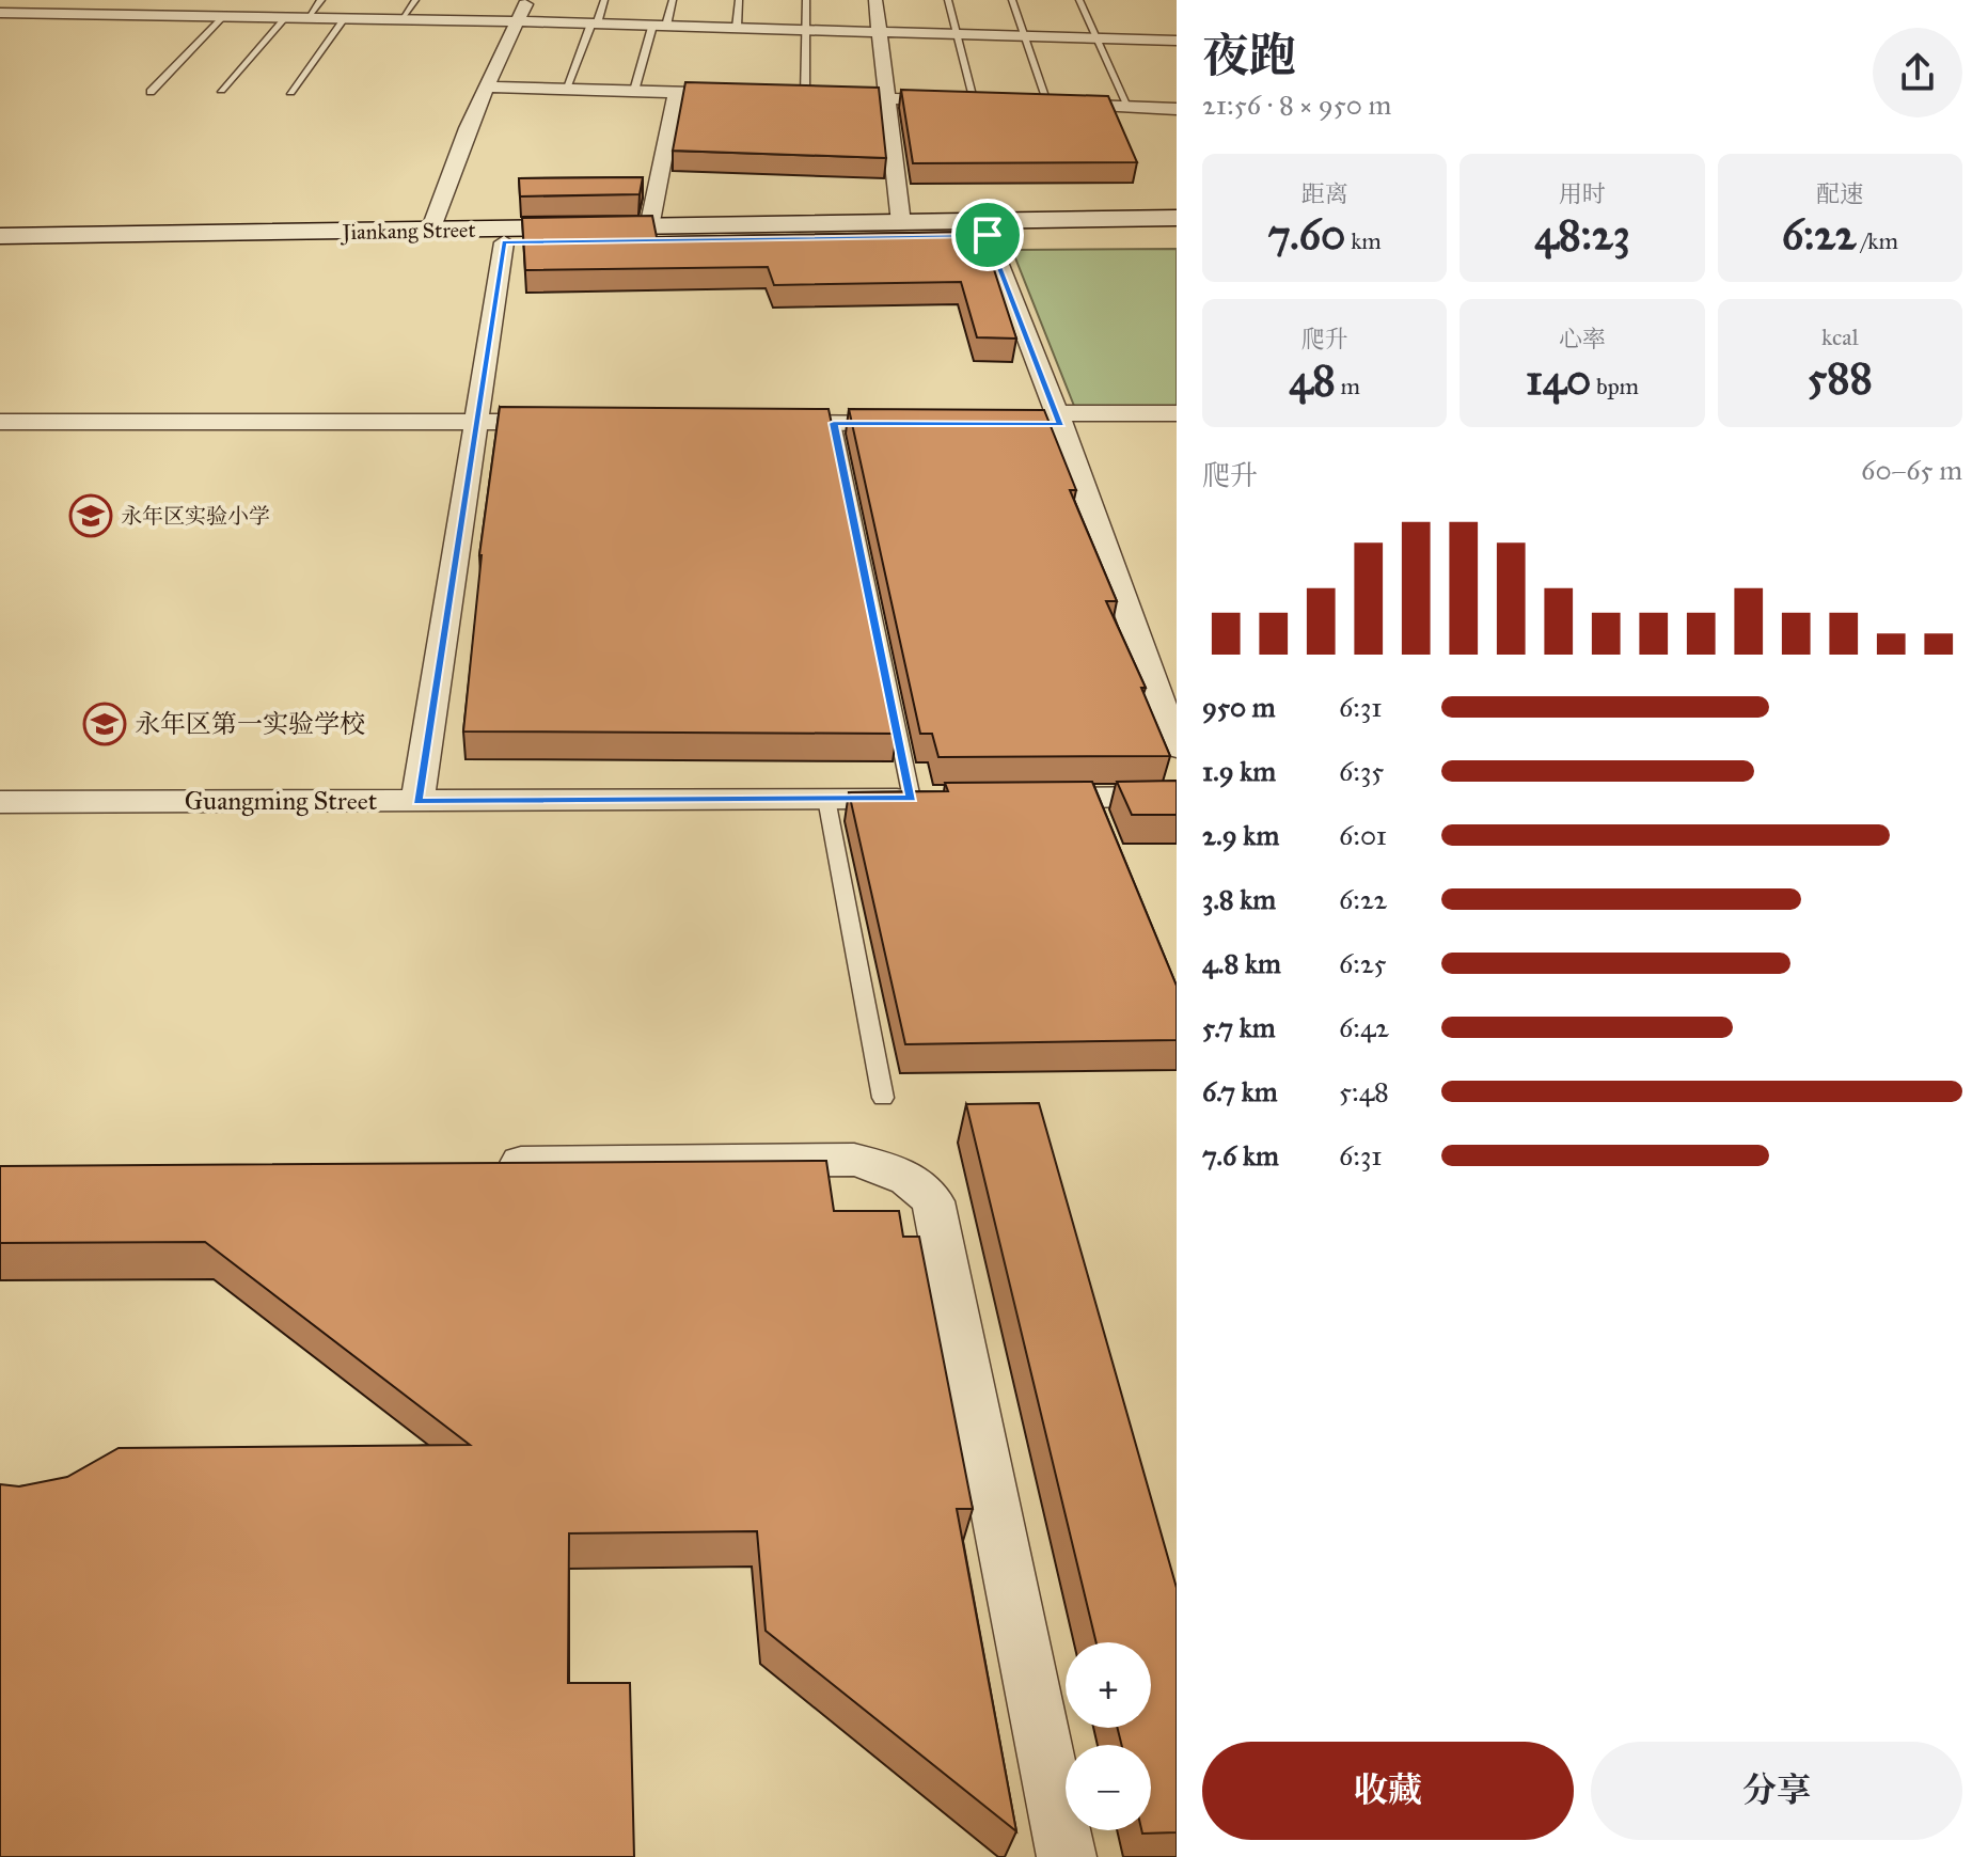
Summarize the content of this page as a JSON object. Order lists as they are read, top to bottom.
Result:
{
  "streets": {
    "main road": ["Jiankang Street"],
    "street": ["Guangming Street"]
  },
  "places": {
    "school or university": ["永年区实验小学", "永年区第一实验学校"]
  },
  "page": {
    "heading": ["夜跑", "21:56 · 8 × 950 m"],
    "stats": [
      ["距离", "7.60 km"],
      ["用时", "48:23"],
      ["配速", "6:22 /km"],
      ["爬升", "48 m"],
      ["心率", "140 bpm"],
      ["kcal", "588"]
    ],
    "chart": ["爬升", "60–65 m"],
    "list": [
      {
        "name": "950 m",
        "note": "6:31"
      },
      {
        "name": "1.9 km",
        "note": "6:35"
      },
      {
        "name": "2.9 km",
        "note": "6:01"
      },
      {
        "name": "3.8 km",
        "note": "6:22"
      },
      {
        "name": "4.8 km",
        "note": "6:25"
      },
      {
        "name": "5.7 km",
        "note": "6:42"
      },
      {
        "name": "6.7 km",
        "note": "5:48"
      },
      {
        "name": "7.6 km",
        "note": "6:31"
      }
    ],
    "map_buttons": ["+", "−"],
    "buttons": ["收藏", "分享"]
  }
}
